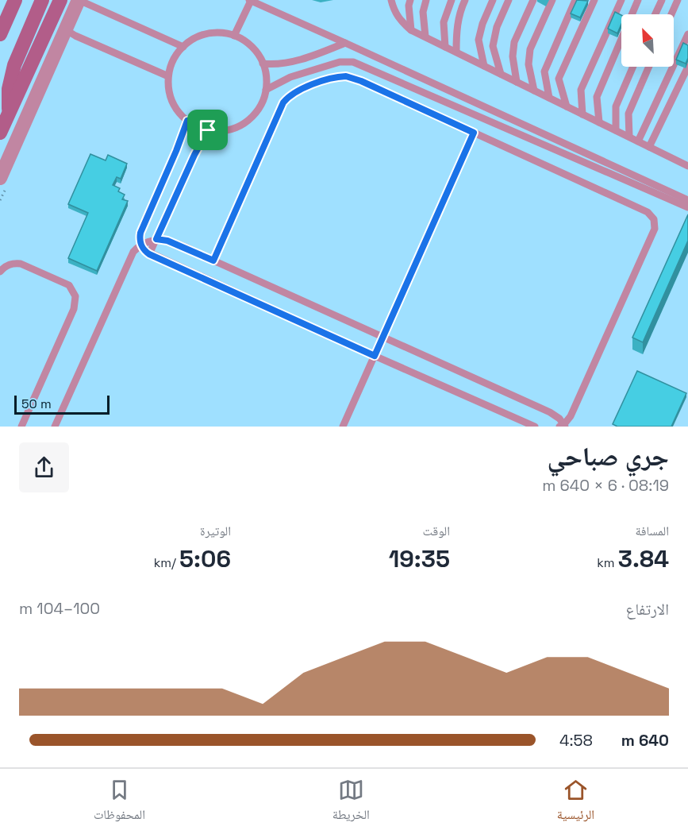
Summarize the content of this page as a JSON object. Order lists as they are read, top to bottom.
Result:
{
  "scale_bar": "50 m",
  "north": "top left",
  "page": {
    "scale": "50 m",
    "heading": ["جري صباحي", "08:19 · 6 × 640 m"],
    "stats": [
      ["المسافة", "3.84 km"],
      ["الوقت", "19:35"],
      ["الوتيرة", "5:06 /km"]
    ],
    "chart": ["الارتفاع", "100–104 m"],
    "list": [
      {
        "name": "640 m",
        "note": "4:58"
      }
    ],
    "tabs": ["الرئيسية", "الخريطة", "المحفوظات"]
  }
}
